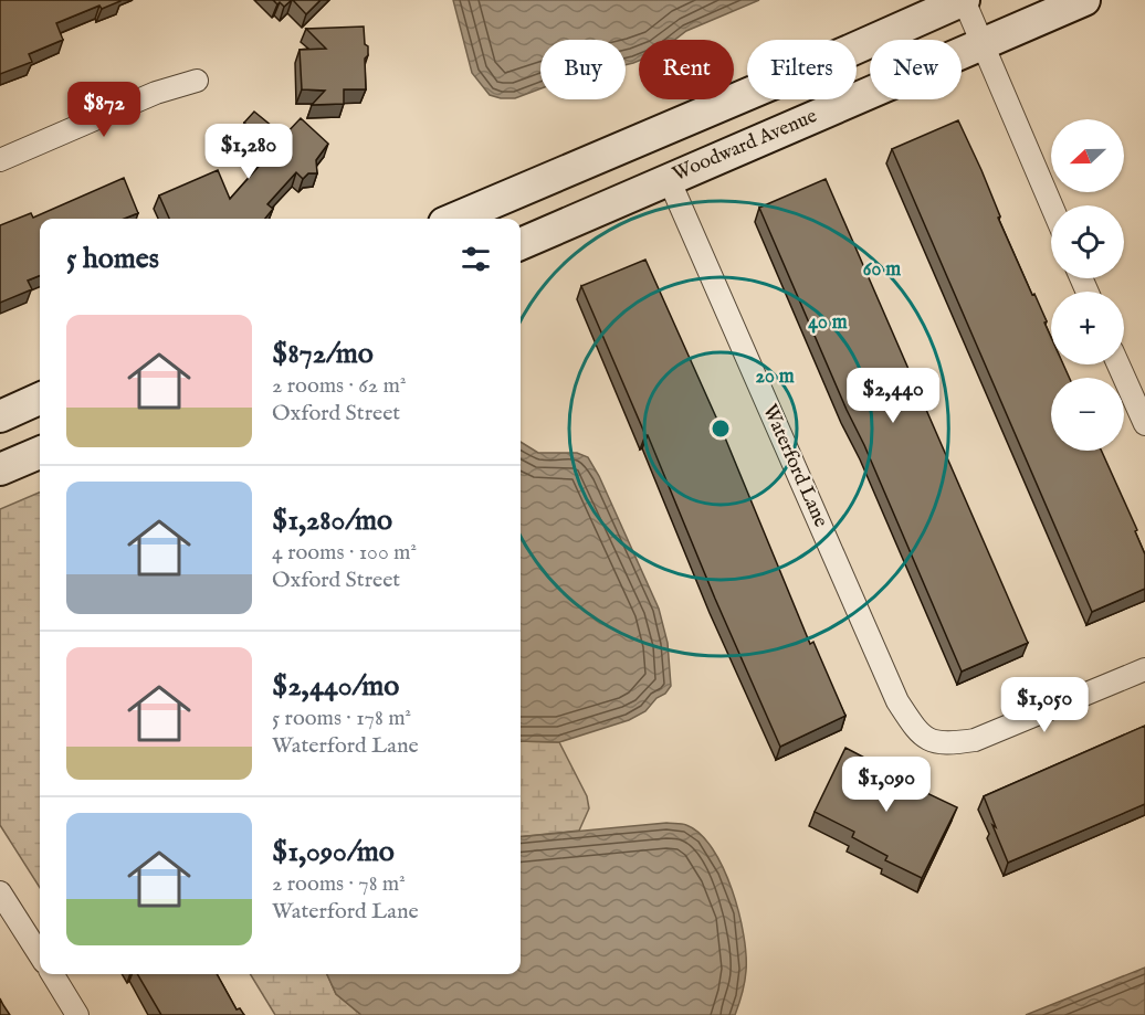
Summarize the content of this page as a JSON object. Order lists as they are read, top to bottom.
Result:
{
  "streets": {
    "street": ["Woodward Avenue", "Waterford Lane"]
  },
  "crossings": [
    ["Woodward Avenue", "Waterford Lane"]
  ],
  "north": "left",
  "page": {
    "chip": [
      "Buy",
      "Rent",
      "Filters",
      "New"
    ],
    "price": [
      "$872",
      "$1,280",
      "$2,440",
      "$1,050",
      "$1,090"
    ],
    "map_buttons": ["+", "−"],
    "heading": "5 homes",
    "list": [
      {
        "name": "$872/mo",
        "note": "2 rooms · 62 m² · Oxford Street"
      },
      {
        "name": "$1,280/mo",
        "note": "4 rooms · 100 m² · Oxford Street"
      },
      {
        "name": "$2,440/mo",
        "note": "5 rooms · 178 m² · Waterford Lane"
      },
      {
        "name": "$1,090/mo",
        "note": "2 rooms · 78 m² · Waterford Lane"
      }
    ]
  },
  "rings": ["60 m", "40 m", "20 m"]
}
